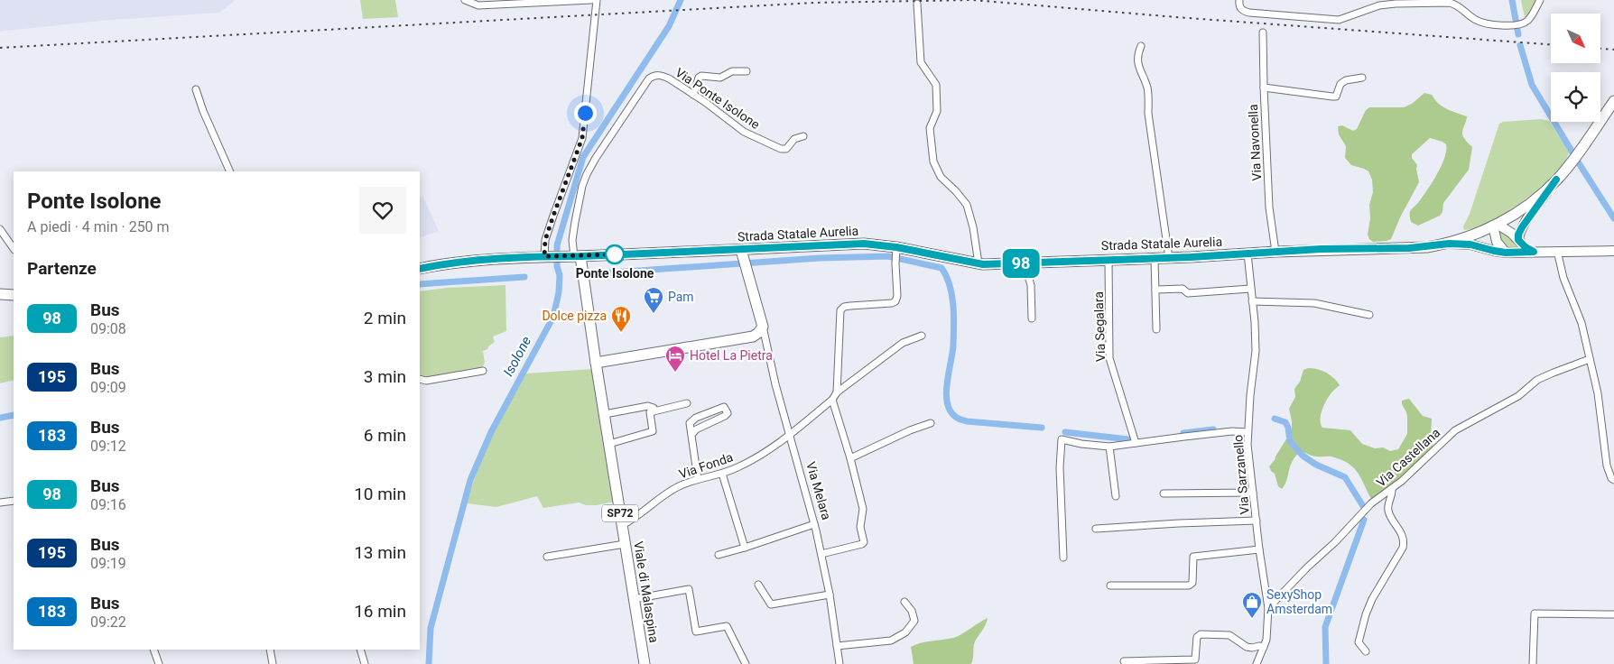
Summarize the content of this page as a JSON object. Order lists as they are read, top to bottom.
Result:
{
  "streets": {
    "main road": [
      "Strada Statale Aurelia",
      "Via Melara",
      "SP72",
      "Viale di Malaspina"
    ],
    "street": [
      "Via Ponte Isolone",
      "Via Navonella",
      "Via Segalara",
      "Via Castellana",
      "Via Fonda",
      "Via Sarzanello"
    ]
  },
  "crossings": [
    ["Via Ponte Isolone", "Strada Statale Aurelia"],
    ["Via Ponte Isolone", "SP72"],
    ["Via Navonella", "Strada Statale Aurelia"],
    ["Strada Statale Aurelia", "Via Segalara"],
    ["Strada Statale Aurelia", "Via Sarzanello"],
    ["Strada Statale Aurelia", "Via Melara"],
    ["Strada Statale Aurelia", "SP72"],
    ["Via Castellana", "Via Sarzanello"],
    ["Via Fonda", "Via Melara"],
    ["Via Fonda", "Viale di Malaspina"],
    ["SP72", "Viale di Malaspina"]
  ],
  "water": ["Isolone"],
  "places": {
    "other": ["Ponte Isolone"],
    "supermarket": ["Pam"],
    "restaurant": ["Dolce pizza"],
    "hotel": ["Hotel La Pietra"],
    "shop": ["SexyShop Amsterdam"]
  },
  "lines": ["bus line 98"],
  "north": "bottom right",
  "page": {
    "on_map": "98",
    "heading": [
      ["Ponte Isolone", "A piedi · 4 min · 250 m"],
      "Partenze"
    ],
    "list": [
      {
        "mark": "98",
        "name": "Bus",
        "note": "09:08",
        "value": "2 min"
      },
      {
        "mark": "195",
        "name": "Bus",
        "note": "09:09",
        "value": "3 min"
      },
      {
        "mark": "183",
        "name": "Bus",
        "note": "09:12",
        "value": "6 min"
      },
      {
        "mark": "98",
        "name": "Bus",
        "note": "09:16",
        "value": "10 min"
      },
      {
        "mark": "195",
        "name": "Bus",
        "note": "09:19",
        "value": "13 min"
      },
      {
        "mark": "183",
        "name": "Bus",
        "note": "09:22",
        "value": "16 min"
      }
    ]
  }
}
